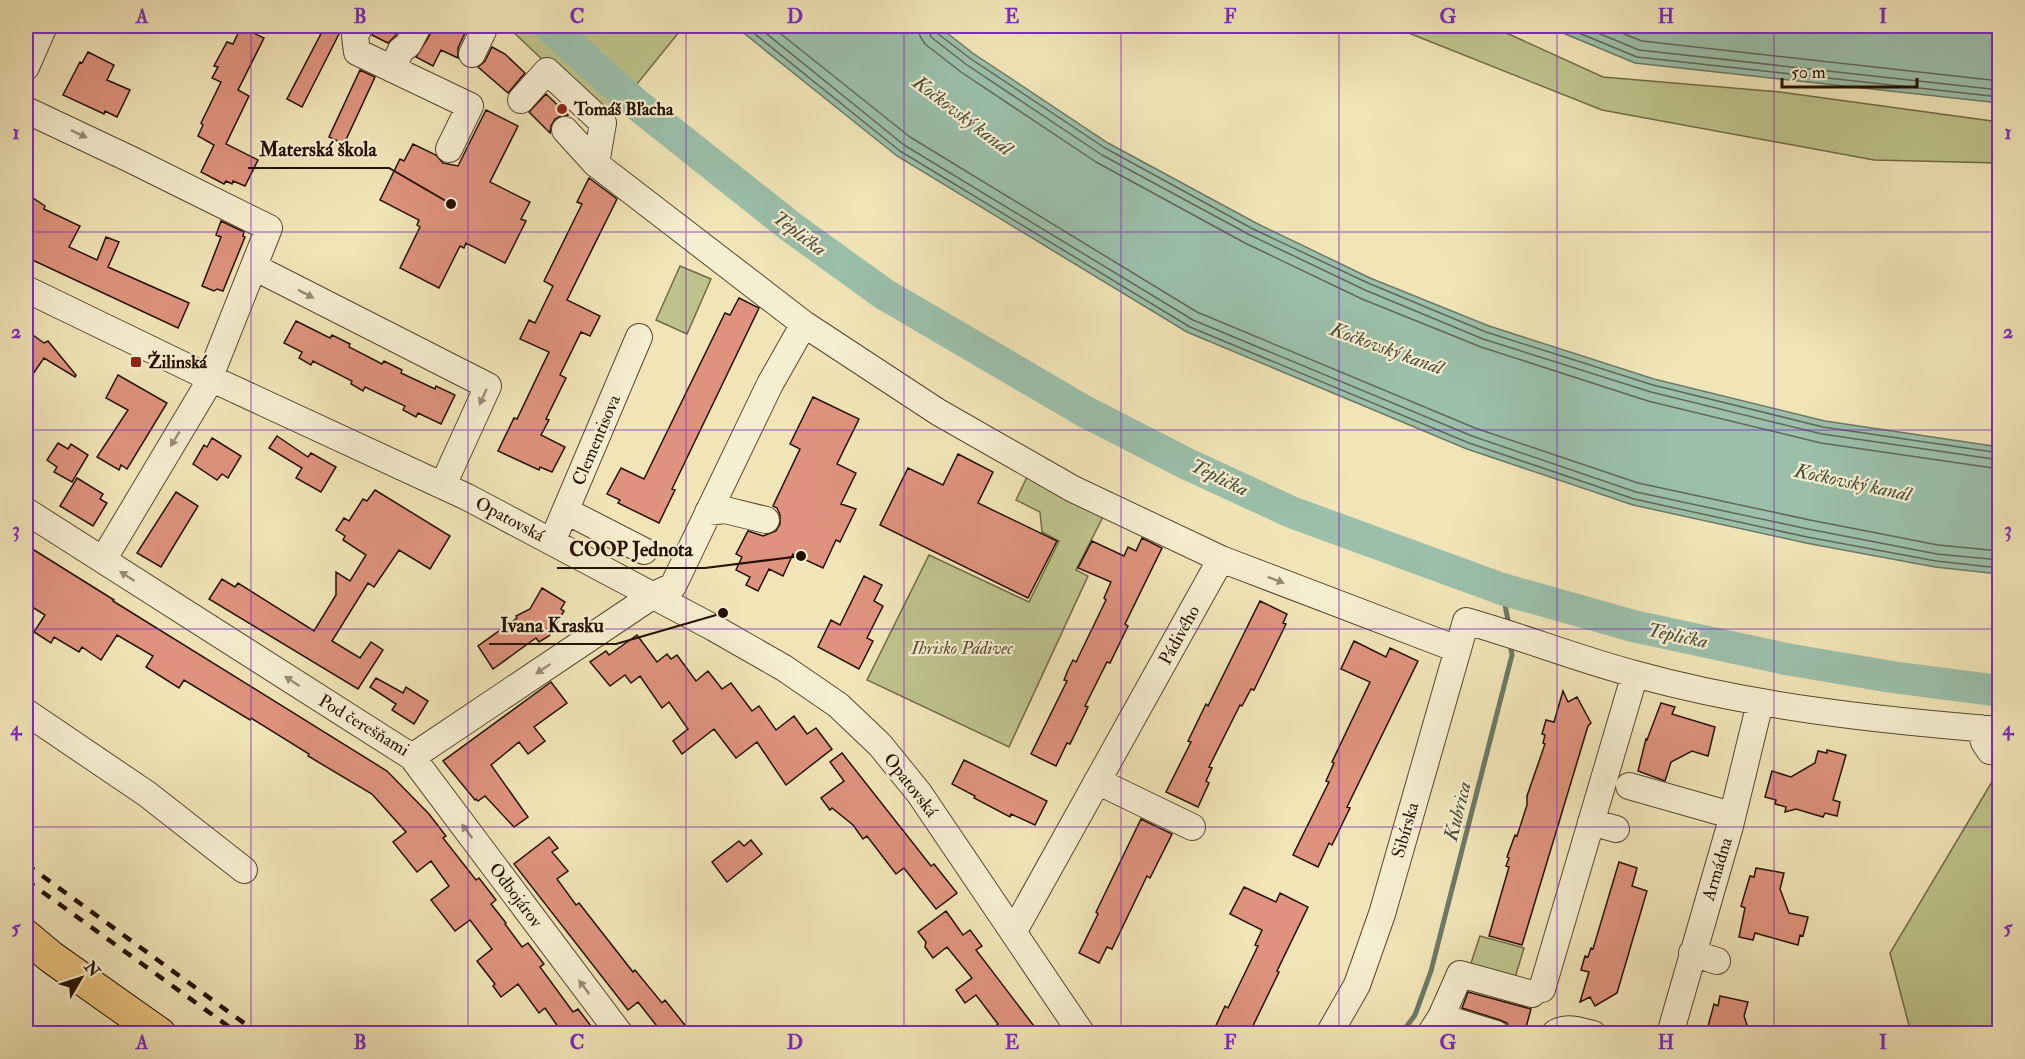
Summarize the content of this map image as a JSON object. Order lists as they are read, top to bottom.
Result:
{
  "streets": {
    "street": [
      "Clementisova",
      "Opatovská",
      "Pádivého",
      "Pod čerešňami",
      "Sibírska",
      "Armádna",
      "Odbojárov"
    ]
  },
  "crossings": [
    ["Clementisova", "Opatovská"],
    ["Opatovská", "Pádivého"],
    ["Opatovská", "Pod čerešňami"],
    ["Pod čerešňami", "Odbojárov"]
  ],
  "one_way": ["Pod čerešňami", "Odbojárov"],
  "water": ["Kočkovský kanál", "Teplička", "Kubrica"],
  "parks": ["Ihrisko Pádivec"],
  "places": {
    "other": [
      "Tomáš Bľacha",
      "Materská škola",
      "COOP Jednota",
      "Ivana Krasku"
    ],
    "transit": ["Žilinská"]
  },
  "scale_bar": "50 m",
  "north": "top right",
  "grid": {
    "columns": [
      "A",
      "B",
      "C",
      "D",
      "E",
      "F",
      "G",
      "H",
      "I"
    ],
    "rows": [
      "1",
      "2",
      "3",
      "4",
      "5"
    ]
  }
}
